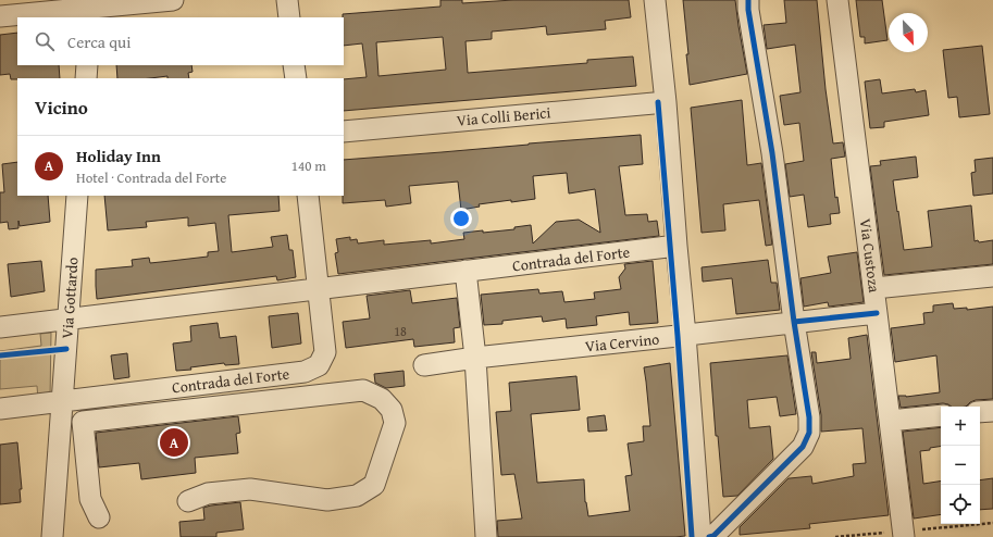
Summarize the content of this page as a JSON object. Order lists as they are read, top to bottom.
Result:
{
  "streets": {
    "street": [
      "Via Colli Berici",
      "Via Custoza",
      "Contrada del Forte",
      "Via Gottardo",
      "Via Cervino"
    ]
  },
  "crossings": [
    ["Via Custoza", "Via Cervino"],
    ["Contrada del Forte", "Via Gottardo"]
  ],
  "house_numbers": ["18"],
  "north": "bottom right",
  "page": {
    "search": "Cerca qui",
    "heading": "Vicino",
    "list": [
      {
        "mark": "A",
        "name": "Holiday Inn",
        "note": "Hotel · Contrada del Forte",
        "value": "140 m"
      }
    ],
    "map_buttons": ["+", "−"],
    "pins": "A"
  }
}
